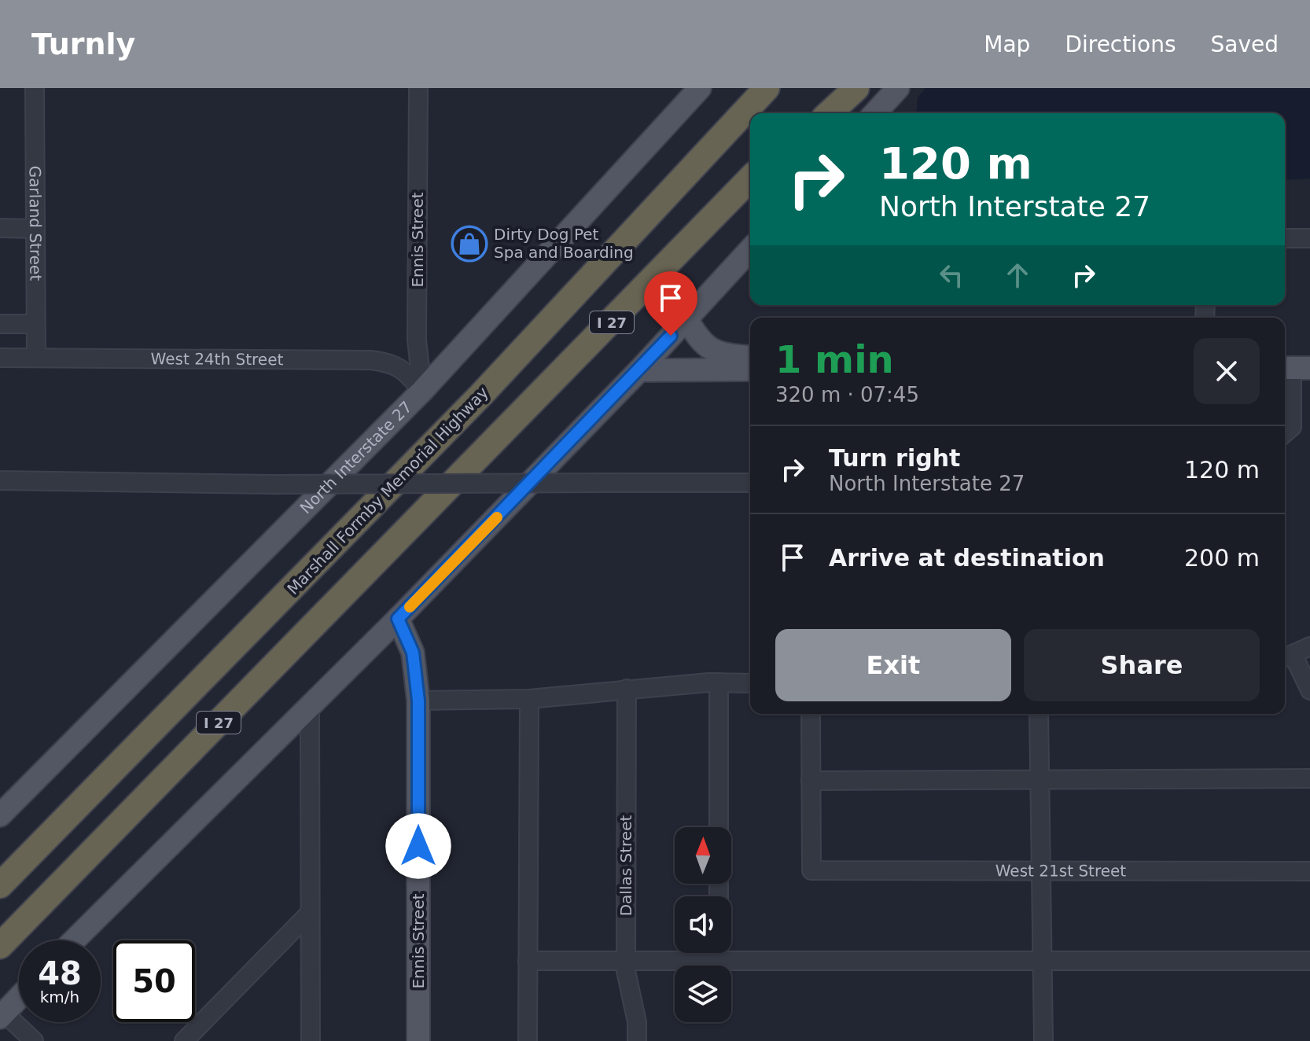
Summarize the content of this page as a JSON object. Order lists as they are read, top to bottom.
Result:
{
  "streets": {
    "highway": ["I 27", "Marshall Formby Memorial Highway"],
    "main road": ["Ennis Street", "North Interstate 27"],
    "street": [
      "Garland Street",
      "West 24th Street",
      "Dallas Street",
      "West 21st Street"
    ]
  },
  "crossings": [
    ["Garland Street", "West 24th Street"],
    ["Ennis Street", "West 24th Street"],
    ["Ennis Street", "North Interstate 27"],
    ["West 24th Street", "North Interstate 27"]
  ],
  "places": {
    "shop": ["Dirty Dog Pet Spa and Boarding"]
  },
  "north": "top",
  "page": {
    "header": "Turnly",
    "nav": ["Map", "Directions", "Saved"],
    "turn": ["120 m", "North Interstate 27"],
    "heading": ["1 min", "320 m · 07:45"],
    "list": [
      {
        "name": "Turn right",
        "note": "North Interstate 27",
        "value": "120 m"
      },
      {
        "name": "Arrive at destination",
        "value": "200 m"
      }
    ],
    "buttons": ["Exit", "Share"],
    "speed": "48 km/h",
    "limit": "50"
  }
}
